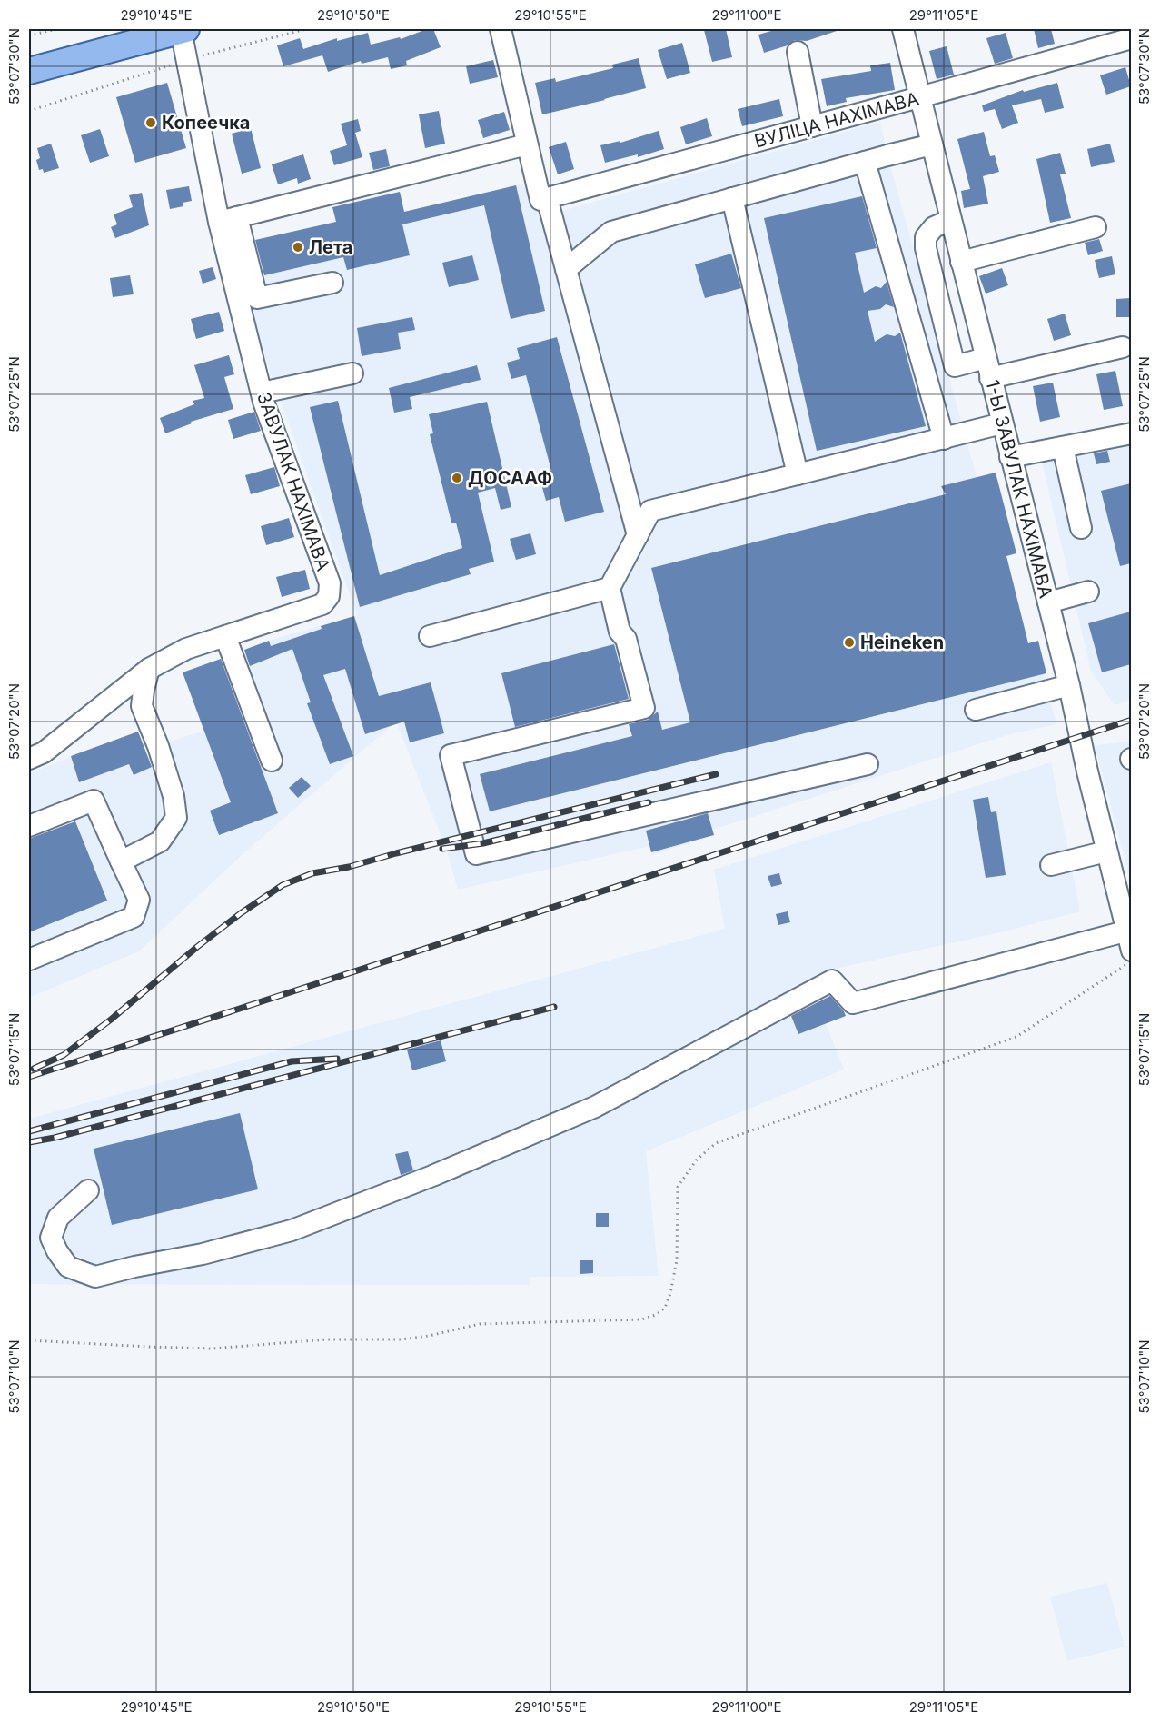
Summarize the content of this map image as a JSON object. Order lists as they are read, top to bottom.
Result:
{
  "streets": {
    "street": ["ВУЛІЦА НАХІМАВА", "ЗАВУЛАК НАХІМАВА", "1-Ы ЗАВУЛАК НАХІМАВА"]
  },
  "crossings": [
    ["ВУЛІЦА НАХІМАВА", "1-Ы ЗАВУЛАК НАХІМАВА"]
  ],
  "places": [
    "Копеечка",
    "Лета",
    "ДОСААФ",
    "Heineken"
  ],
  "coordinates": [
    "29°10'45\"E",
    "29°10'50\"E",
    "29°10'55\"E",
    "29°11'00\"E",
    "29°11'05\"E",
    "53°07'30\"N",
    "53°07'25\"N",
    "53°07'20\"N",
    "53°07'15\"N",
    "53°07'10\"N"
  ]
}
